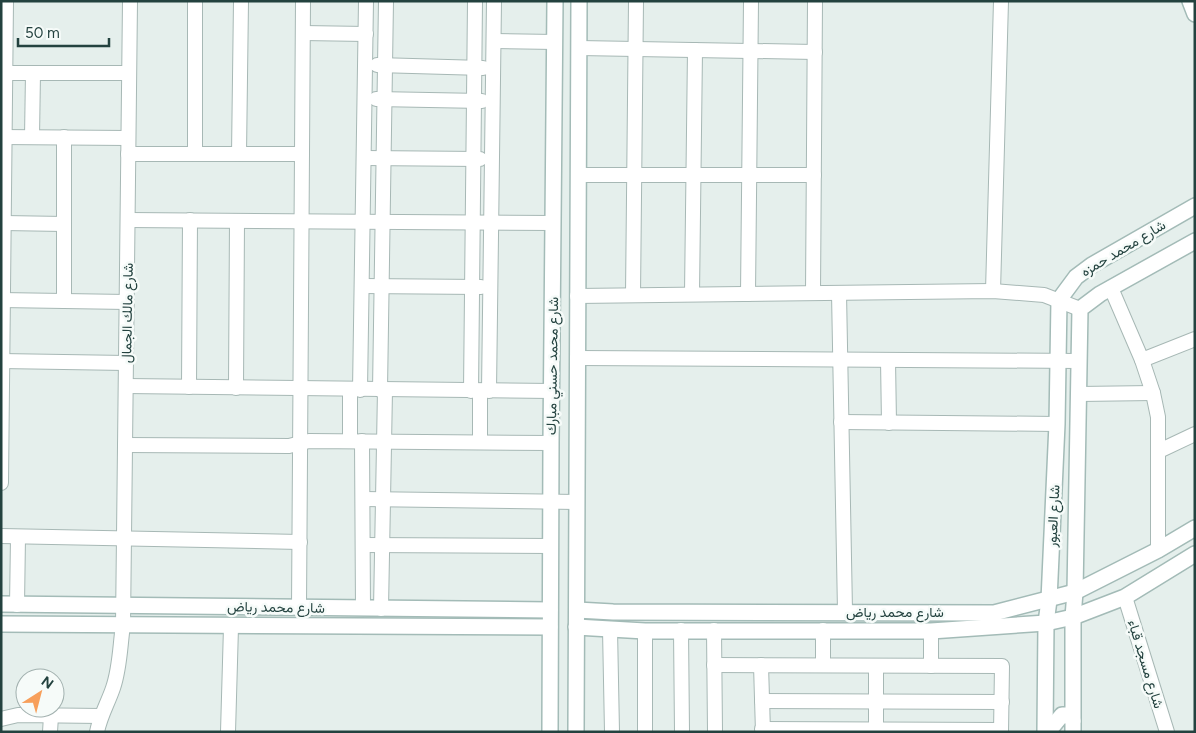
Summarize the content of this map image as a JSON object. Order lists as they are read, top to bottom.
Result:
{
  "streets": {
    "street": [
      "شارع محمد حمزه",
      "شارع مالك الجمال",
      "شارع محمد حسني مبارك",
      "شارع العبور",
      "شارع محمد رياض",
      "شارع مسجد قباء"
    ]
  },
  "crossings": [
    ["شارع محمد حمزه", "شارع العبور"],
    ["شارع مالك الجمال", "شارع محمد رياض"],
    ["شارع محمد حسني مبارك", "شارع محمد رياض"],
    ["شارع العبور", "شارع محمد رياض"],
    ["شارع محمد رياض", "شارع مسجد قباء"]
  ],
  "scale_bar": "50 m",
  "north": "top right"
}
